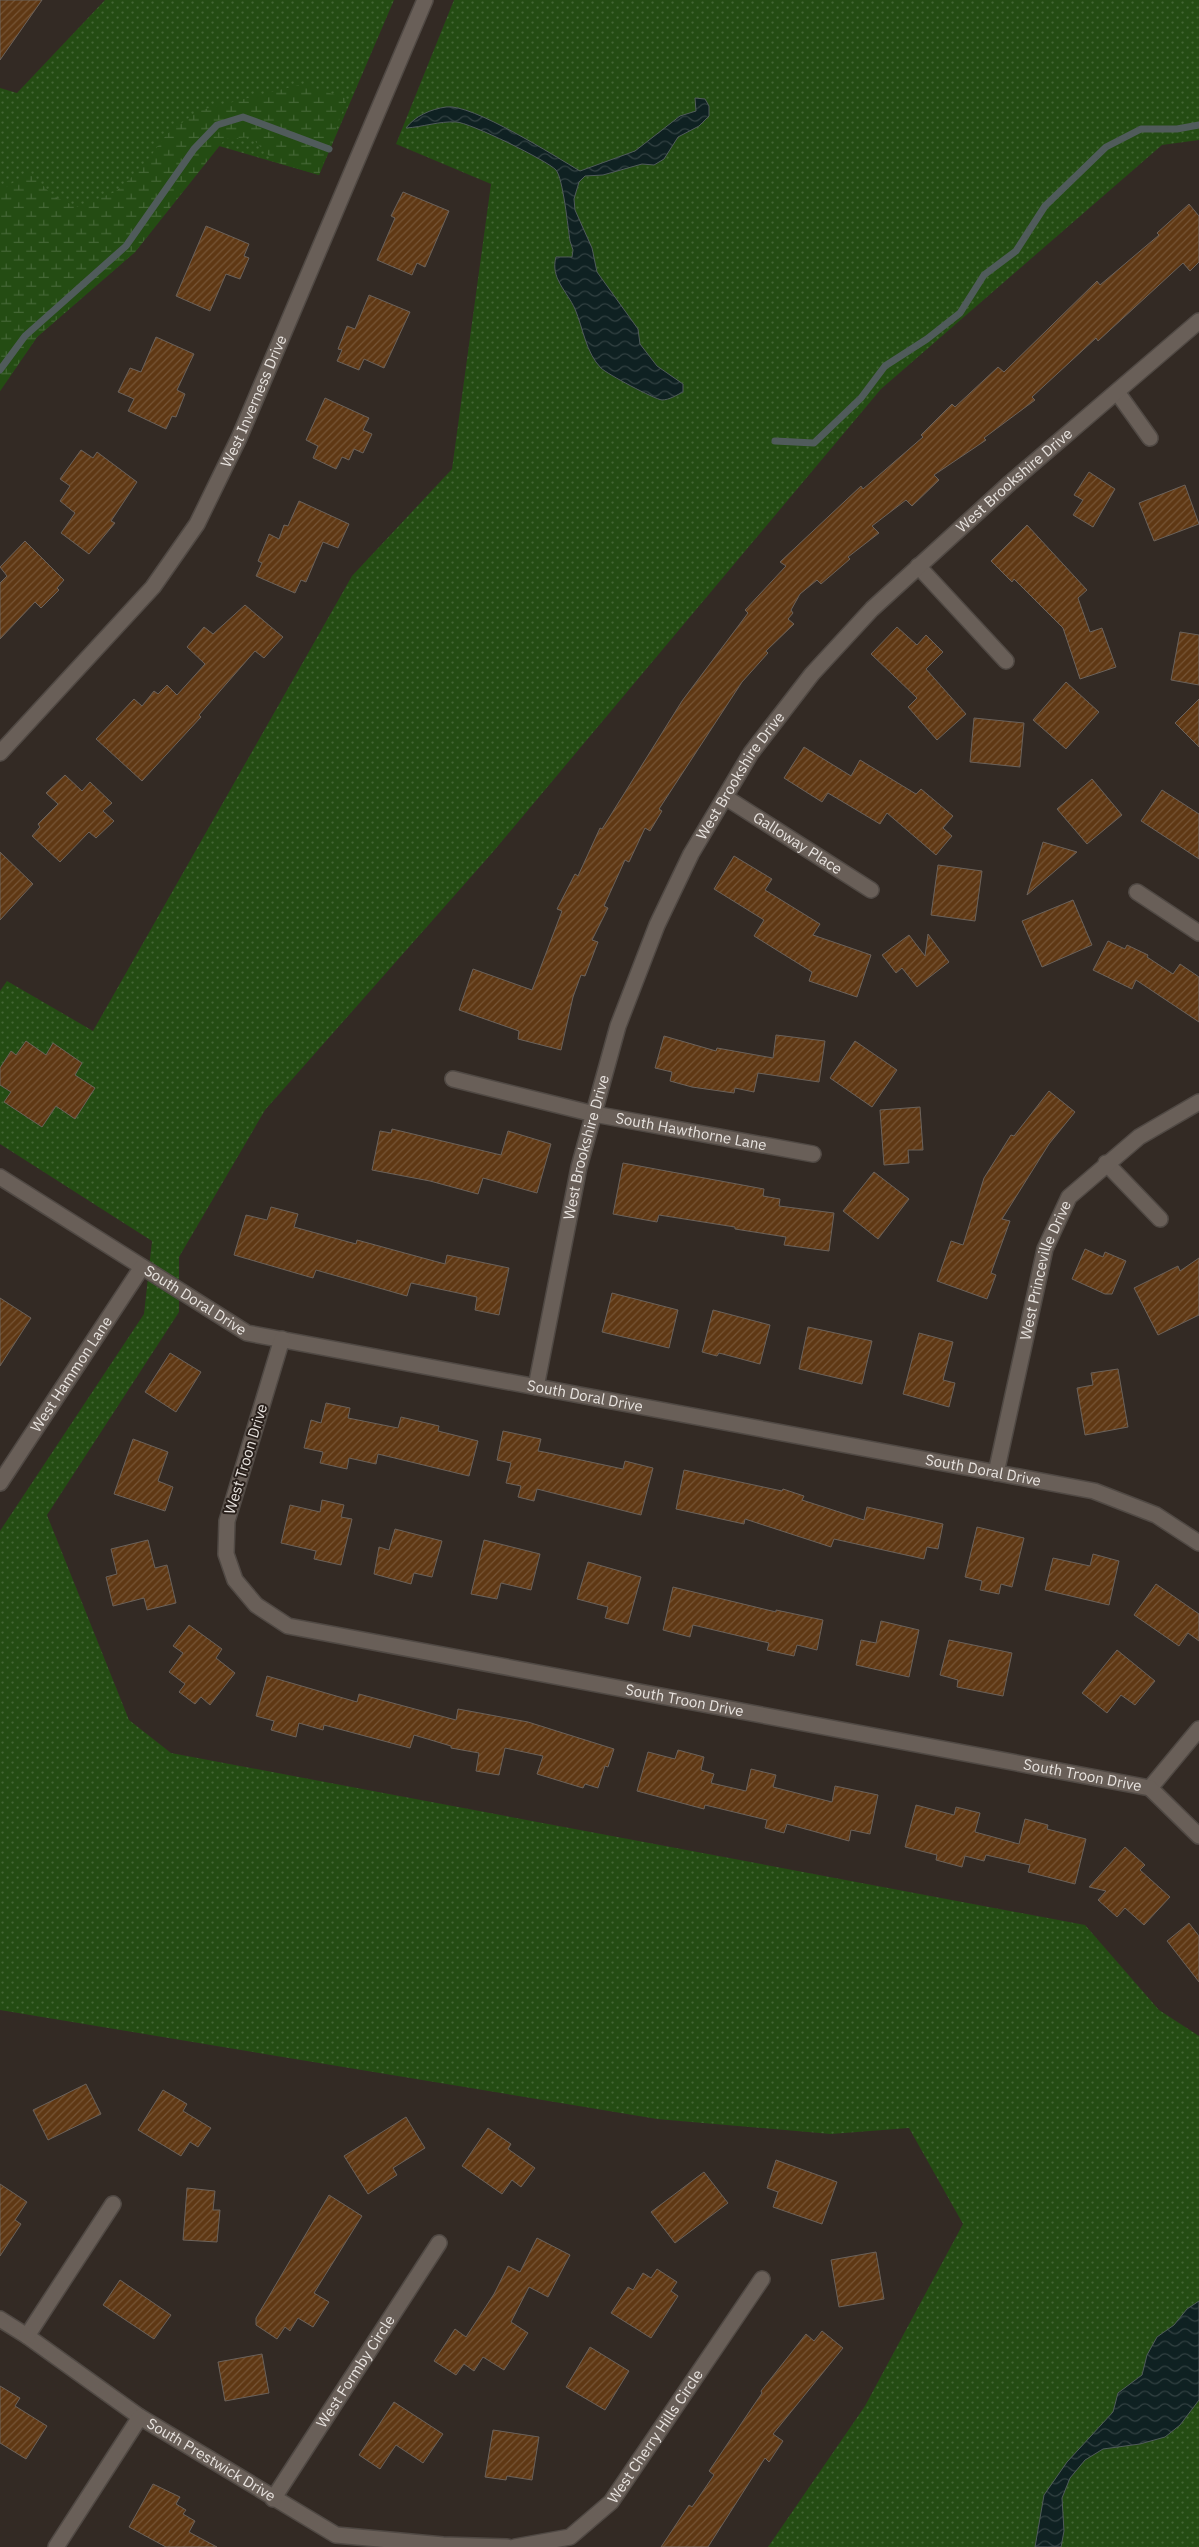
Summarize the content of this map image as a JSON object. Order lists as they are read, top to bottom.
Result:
{
  "streets": {
    "street": [
      "West Inverness Drive",
      "West Brookshire Drive",
      "Galloway Place",
      "South Hawthorne Lane",
      "West Princeville Drive",
      "South Doral Drive",
      "West Hammon Lane",
      "West Troon Drive",
      "South Troon Drive",
      "West Formby Circle",
      "West Cherry Hills Circle",
      "South Prestwick Drive"
    ]
  },
  "crossings": [
    ["West Brookshire Drive", "Galloway Place"],
    ["West Brookshire Drive", "South Hawthorne Lane"],
    ["West Brookshire Drive", "South Doral Drive"],
    ["West Princeville Drive", "South Doral Drive"],
    ["South Doral Drive", "West Hammon Lane"],
    ["South Doral Drive", "West Troon Drive"],
    ["West Troon Drive", "South Troon Drive"],
    ["West Formby Circle", "South Prestwick Drive"]
  ]
}
